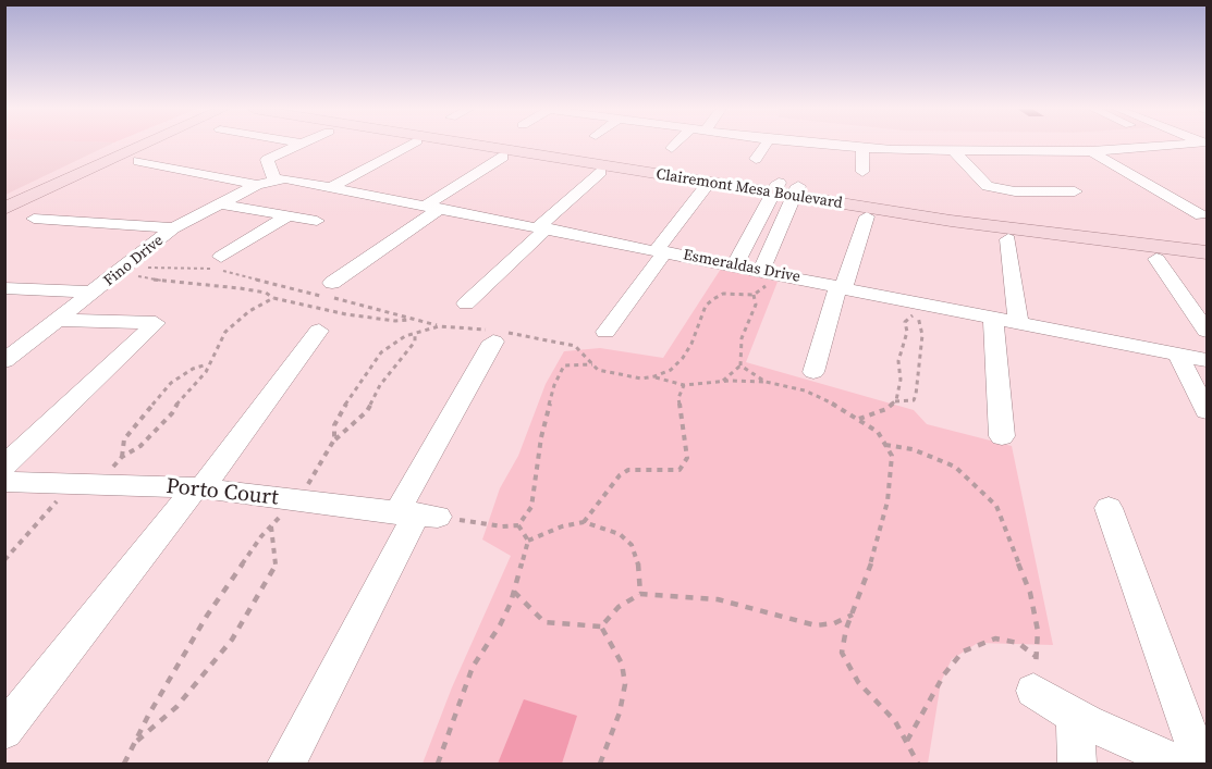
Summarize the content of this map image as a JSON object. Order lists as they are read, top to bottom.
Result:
{
  "streets": {
    "main road": ["Clairemont Mesa Boulevard"],
    "street": ["Fino Drive", "Esmeraldas Drive", "Porto Court"]
  },
  "crossings": [
    ["Fino Drive", "Esmeraldas Drive"]
  ]
}
